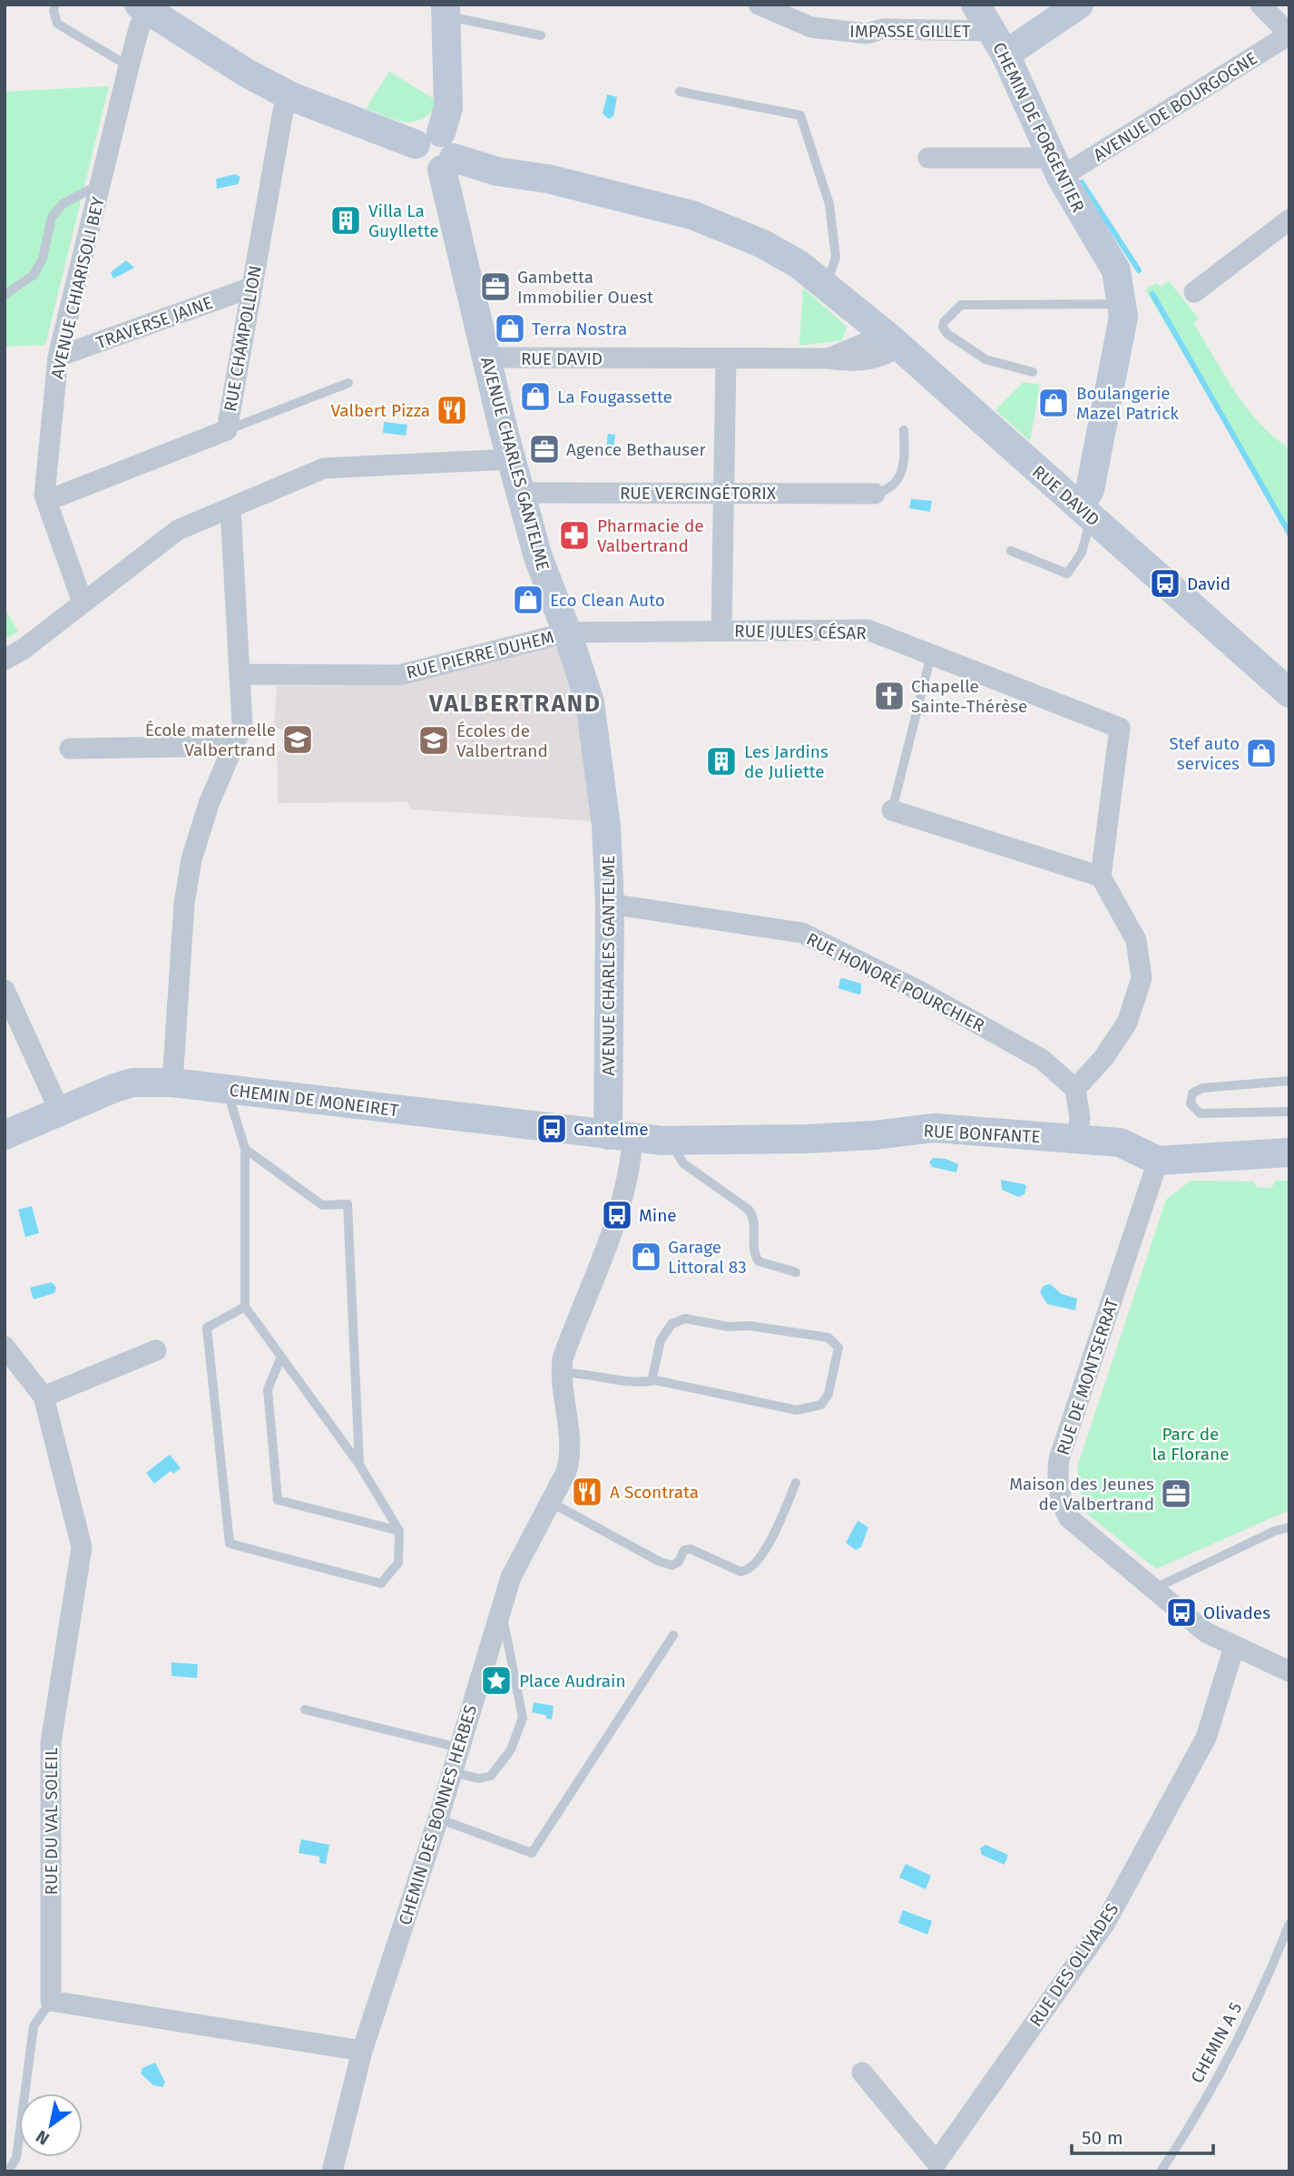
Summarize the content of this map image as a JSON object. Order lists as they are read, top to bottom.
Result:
{
  "streets": {
    "main road": [
      "CHEMIN DE FORGENTIER",
      "RUE DAVID",
      "AVENUE CHARLES GANTELME",
      "CHEMIN DE MONEIRET",
      "RUE BONFANTE"
    ],
    "street": [
      "IMPASSE GILLET",
      "AVENUE DE BOURGOGNE",
      "AVENUE CHIARISOLI BEY",
      "TRAVERSE JAINE",
      "RUE CHAMPOLLION",
      "RUE VERCINGÉTORIX",
      "RUE JULES CÉSAR",
      "RUE PIERRE DUHEM",
      "RUE HONORÉ POURCHIER",
      "RUE DE MONTSERRAT",
      "CHEMIN DES BONNES HERBES",
      "RUE DU VAL SOLEIL",
      "RUE DES OLIVADES"
    ],
    "lane": ["CHEMIN A 5"]
  },
  "crossings": [
    ["IMPASSE GILLET", "CHEMIN DE FORGENTIER"],
    ["AVENUE DE BOURGOGNE", "CHEMIN DE FORGENTIER"],
    ["CHEMIN DE FORGENTIER", "RUE DAVID"],
    ["AVENUE CHIARISOLI BEY", "TRAVERSE JAINE"],
    ["AVENUE CHIARISOLI BEY", "RUE CHAMPOLLION"],
    ["TRAVERSE JAINE", "RUE CHAMPOLLION"],
    ["RUE DAVID", "AVENUE CHARLES GANTELME"],
    ["AVENUE CHARLES GANTELME", "RUE VERCINGÉTORIX"],
    ["AVENUE CHARLES GANTELME", "RUE JULES CÉSAR"],
    ["AVENUE CHARLES GANTELME", "RUE PIERRE DUHEM"],
    ["AVENUE CHARLES GANTELME", "RUE HONORÉ POURCHIER"],
    ["AVENUE CHARLES GANTELME", "CHEMIN DE MONEIRET"],
    ["AVENUE CHARLES GANTELME", "RUE BONFANTE"],
    ["AVENUE CHARLES GANTELME", "CHEMIN DES BONNES HERBES"],
    ["RUE JULES CÉSAR", "RUE PIERRE DUHEM"],
    ["CHEMIN DE MONEIRET", "RUE BONFANTE"],
    ["CHEMIN DE MONEIRET", "CHEMIN DES BONNES HERBES"],
    ["RUE BONFANTE", "RUE DE MONTSERRAT"],
    ["RUE BONFANTE", "CHEMIN DES BONNES HERBES"],
    ["RUE DE MONTSERRAT", "RUE DES OLIVADES"]
  ],
  "districts": ["VALBERTRAND"],
  "parks": ["Parc de la Florane"],
  "places": {
    "building": ["Villa La Guyllette", "Les Jardins de Juliette"],
    "office": ["Gambetta Immobilier Ouest", "Agence Bethauser", "Maison des Jeunes de Valbertrand"],
    "shop": [
      "Terra Nostra",
      "La Fougassette",
      "Boulangerie Mazel Patrick",
      "Eco Clean Auto",
      "Stef auto services",
      "Garage Littoral 83"
    ],
    "restaurant": ["Valbert Pizza", "A Scontrata"],
    "pharmacy": ["Pharmacie de Valbertrand"],
    "bus stop": [
      "David",
      "Gantelme",
      "Mine",
      "Olivades"
    ],
    "church": ["Chapelle Sainte-Thérèse"],
    "school or university": ["École maternelle Valbertrand", "Écoles de Valbertrand"],
    "place": ["Place Audrain"]
  },
  "scale_bar": "50 m",
  "north": "bottom left"
}
